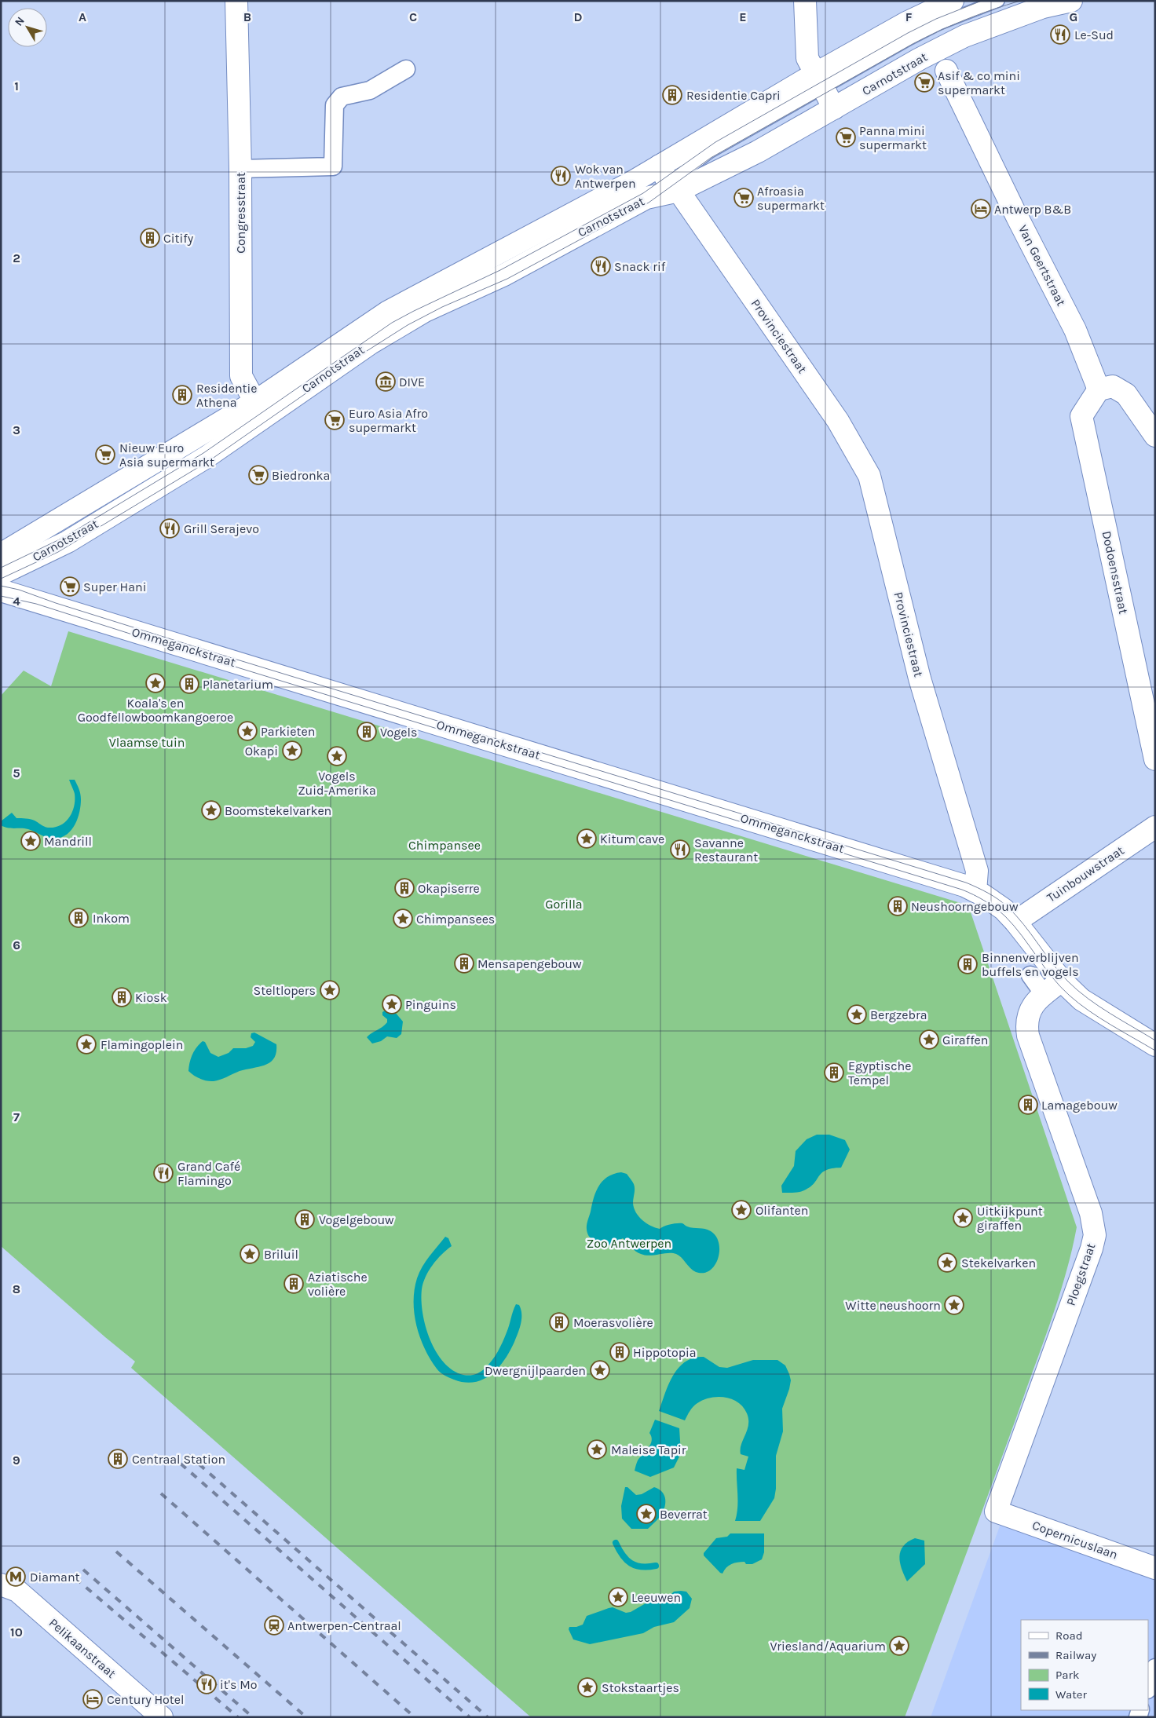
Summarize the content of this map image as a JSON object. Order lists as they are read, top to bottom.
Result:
{
  "streets": {
    "street": [
      "Carnotstraat",
      "Congresstraat",
      "Van Geertstraat",
      "Provinciestraat",
      "Dodoensstraat",
      "Ommeganckstraat",
      "Tuinbouwstraat",
      "Ploegstraat",
      "Copernicuslaan",
      "Pelikaanstraat"
    ]
  },
  "crossings": [
    ["Carnotstraat", "Congresstraat"],
    ["Carnotstraat", "Provinciestraat"],
    ["Van Geertstraat", "Dodoensstraat"],
    ["Provinciestraat", "Ommeganckstraat"],
    ["Ploegstraat", "Copernicuslaan"]
  ],
  "parks": [
    "Vlaamse tuin",
    "Chimpansee",
    "Gorilla",
    "Zoo Antwerpen"
  ],
  "places": {
    "restaurant": [
      "Le-Sud",
      "Wok van Antwerpen",
      "Snack rif",
      "Grill Serajevo",
      "Savanne Restaurant",
      "Grand Café Flamingo",
      "it's Mo"
    ],
    "supermarket": [
      "Asif & co mini supermarkt",
      "Panna mini supermarkt",
      "Afroasia supermarkt",
      "Euro Asia Afro supermarkt",
      "Nieuw Euro Asia supermarkt",
      "Biedronka",
      "Super Hani"
    ],
    "building": [
      "Residentie Capri",
      "Citify",
      "Residentie Athena",
      "Planetarium",
      "Vogels",
      "Okapiserre",
      "Neushoorngebouw",
      "Inkom",
      "Mensapengebouw",
      "Binnenverblijven buffels en vogels",
      "Kiosk",
      "Egyptische Tempel",
      "Lamagebouw",
      "Vogelgebouw",
      "Aziatische volière",
      "Moerasvolière",
      "Hippotopia",
      "Centraal Station"
    ],
    "hotel": ["Antwerp B&B", "Century Hotel"],
    "museum": ["DIVE"],
    "place": [
      "Koala's en Goodfellowboomkangoeroe",
      "Parkieten",
      "Okapi",
      "Vogels Zuid-Amerika",
      "Boomstekelvarken",
      "Kitum cave",
      "Mandrill",
      "Chimpansees",
      "Steltlopers",
      "Pinguins",
      "Bergzebra",
      "Giraffen",
      "Flamingoplein",
      "Olifanten",
      "Uitkijkpunt giraffen",
      "Briluil",
      "Stekelvarken",
      "Witte neushoorn",
      "Dwergnijlpaarden",
      "Maleise Tapir",
      "Beverrat",
      "Leeuwen",
      "Vriesland/Aquarium",
      "Stokstaartjes"
    ],
    "metro station": ["Diamant"],
    "station": ["Antwerpen-Centraal"]
  },
  "legend": [
    "Road",
    "Railway",
    "Park",
    "Water"
  ],
  "north": "top left",
  "grid": {
    "columns": [
      "A",
      "B",
      "C",
      "D",
      "E",
      "F",
      "G"
    ],
    "rows": [
      "1",
      "2",
      "3",
      "4",
      "5",
      "6",
      "7",
      "8",
      "9",
      "10"
    ]
  }
}
